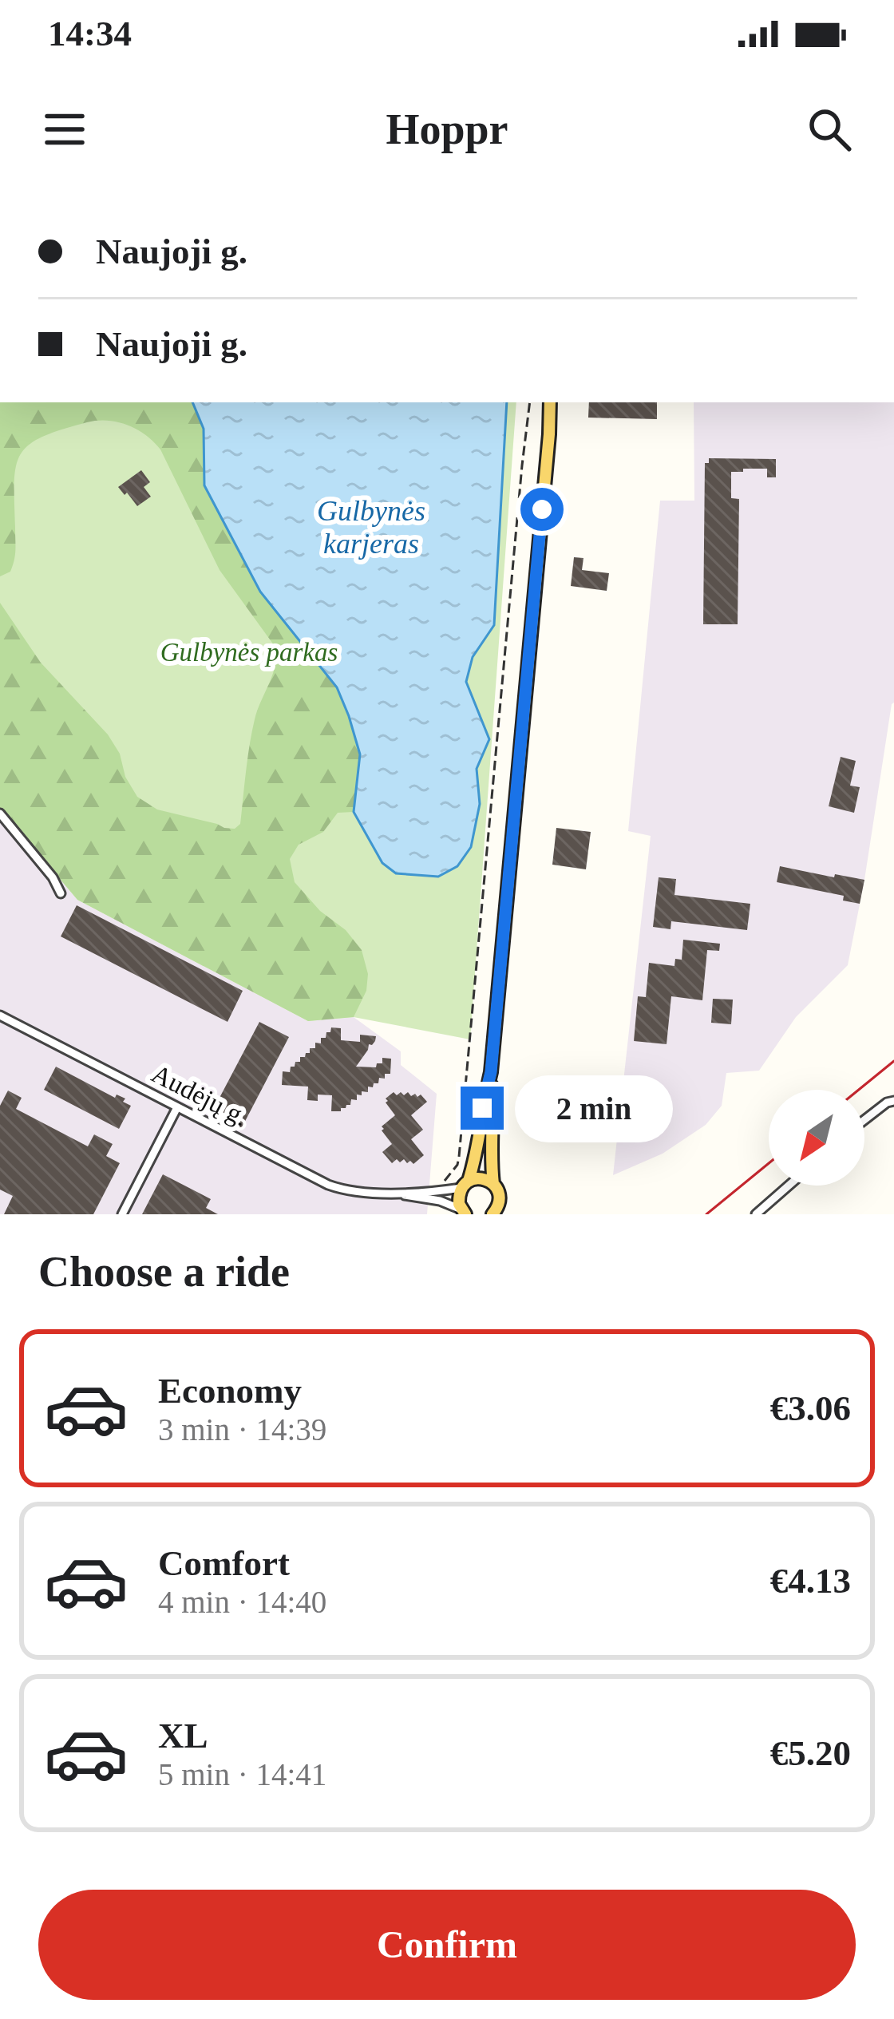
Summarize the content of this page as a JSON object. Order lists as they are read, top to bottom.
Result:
{
  "streets": {
    "street": ["Audėjų g."]
  },
  "water": ["Gulbynės karjeras"],
  "parks": ["Gulbynės parkas"],
  "north": "bottom left",
  "page": {
    "status": "14:34",
    "header": "Hoppr",
    "banner": ["Naujoji g.", "Naujoji g."],
    "bubble": "2 min",
    "heading": "Choose a ride",
    "list": [
      {
        "name": "Economy",
        "note": "3 min · 14:39",
        "value": "€3.06"
      },
      {
        "name": "Comfort",
        "note": "4 min · 14:40",
        "value": "€4.13"
      },
      {
        "name": "XL",
        "note": "5 min · 14:41",
        "value": "€5.20"
      }
    ],
    "buttons": "Confirm"
  }
}
